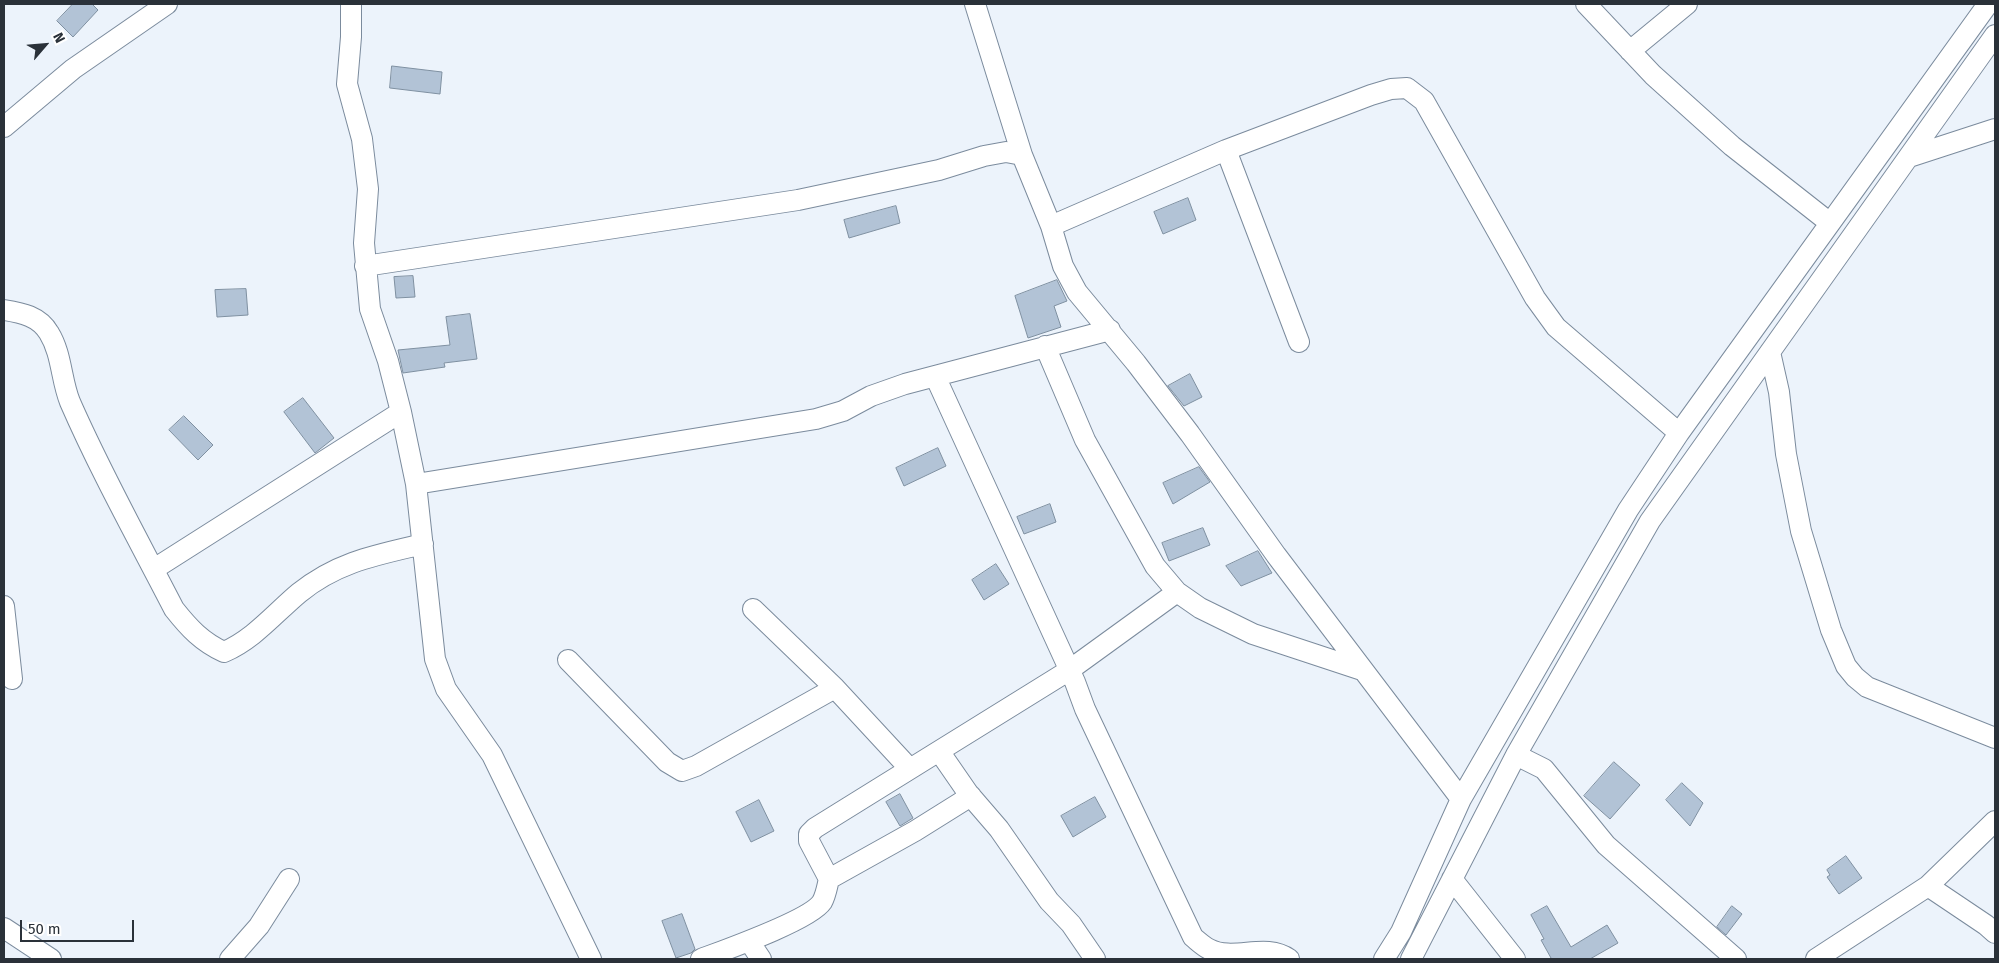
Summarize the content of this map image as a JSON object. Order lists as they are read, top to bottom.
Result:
{
  "scale_bar": "50 m",
  "north": "top right"
}
